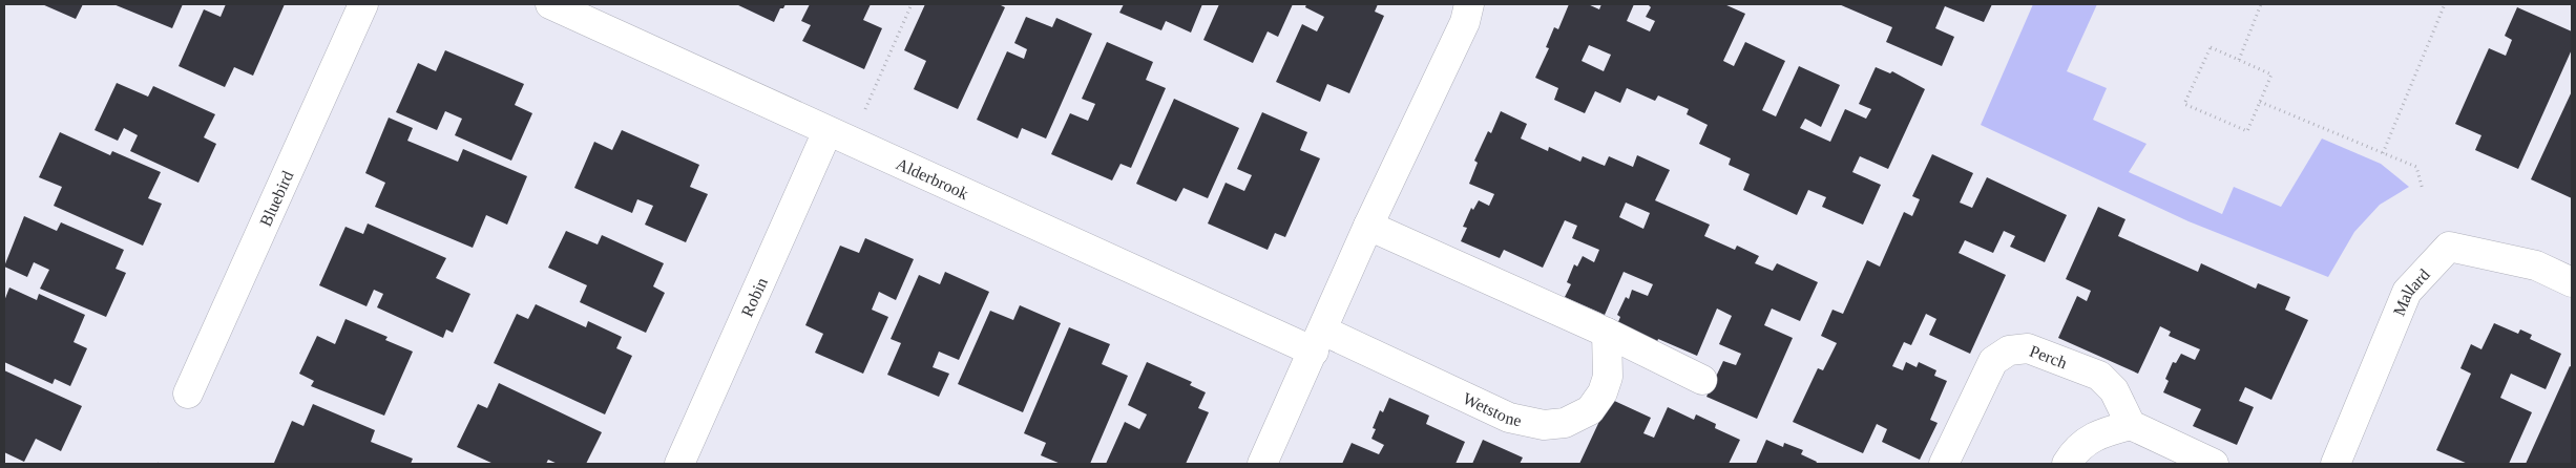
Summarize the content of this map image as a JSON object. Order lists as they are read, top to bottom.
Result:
{
  "streets": {
    "street": [
      "Alderbrook",
      "Bluebird",
      "Mallard",
      "Robin",
      "Perch",
      "Wetstone"
    ]
  },
  "crossings": [
    ["Alderbrook", "Robin"],
    ["Alderbrook", "Wetstone"]
  ]
}
